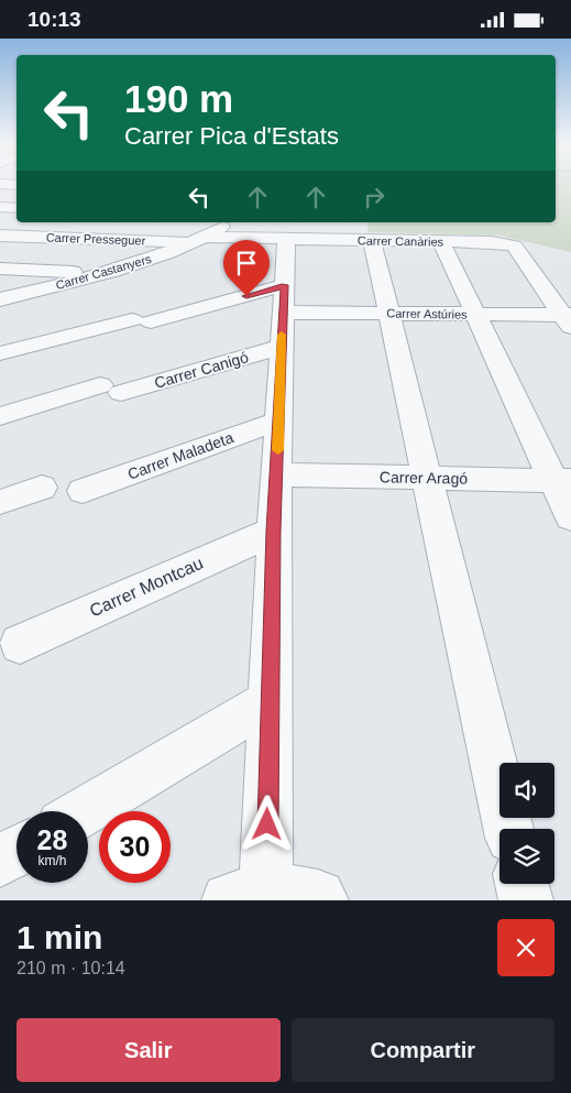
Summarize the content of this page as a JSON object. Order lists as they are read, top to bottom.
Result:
{
  "streets": {
    "street": [
      "Carrer Presseguer",
      "Carrer Canàries",
      "Carrer Castanyers",
      "Carrer Astúries",
      "Carrer Canigó",
      "Carrer Maladeta",
      "Carrer Aragó",
      "Carrer Montcau"
    ]
  },
  "crossings": [
    ["Carrer Presseguer", "Carrer Canàries"],
    ["Carrer Presseguer", "Carrer Castanyers"],
    ["Carrer Canàries", "Carrer Astúries"]
  ],
  "page": {
    "status": "10:13",
    "turn": ["190 m", "Carrer Pica d'Estats"],
    "speed": "28 km/h",
    "limit": "30",
    "heading": ["1 min", "210 m · 10:14"],
    "buttons": ["Salir", "Compartir"]
  }
}
